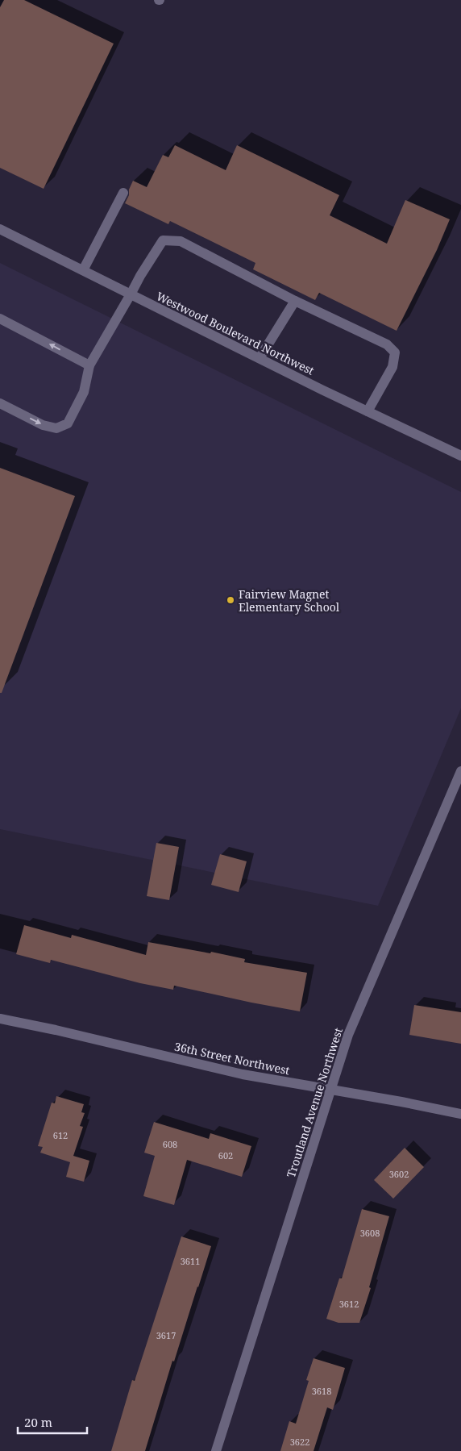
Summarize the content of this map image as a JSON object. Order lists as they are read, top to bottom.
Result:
{
  "streets": {
    "street": ["Westwood Boulevard Northwest", "36th Street Northwest", "Troutland Avenue Northwest"]
  },
  "crossings": [
    ["36th Street Northwest", "Troutland Avenue Northwest"]
  ],
  "places": ["Fairview Magnet Elementary School"],
  "house_numbers": [
    "612",
    "608",
    "602",
    "3602",
    "3608",
    "3611",
    "3612",
    "3617",
    "3618",
    "3622"
  ],
  "scale_bar": "20 m"
}
